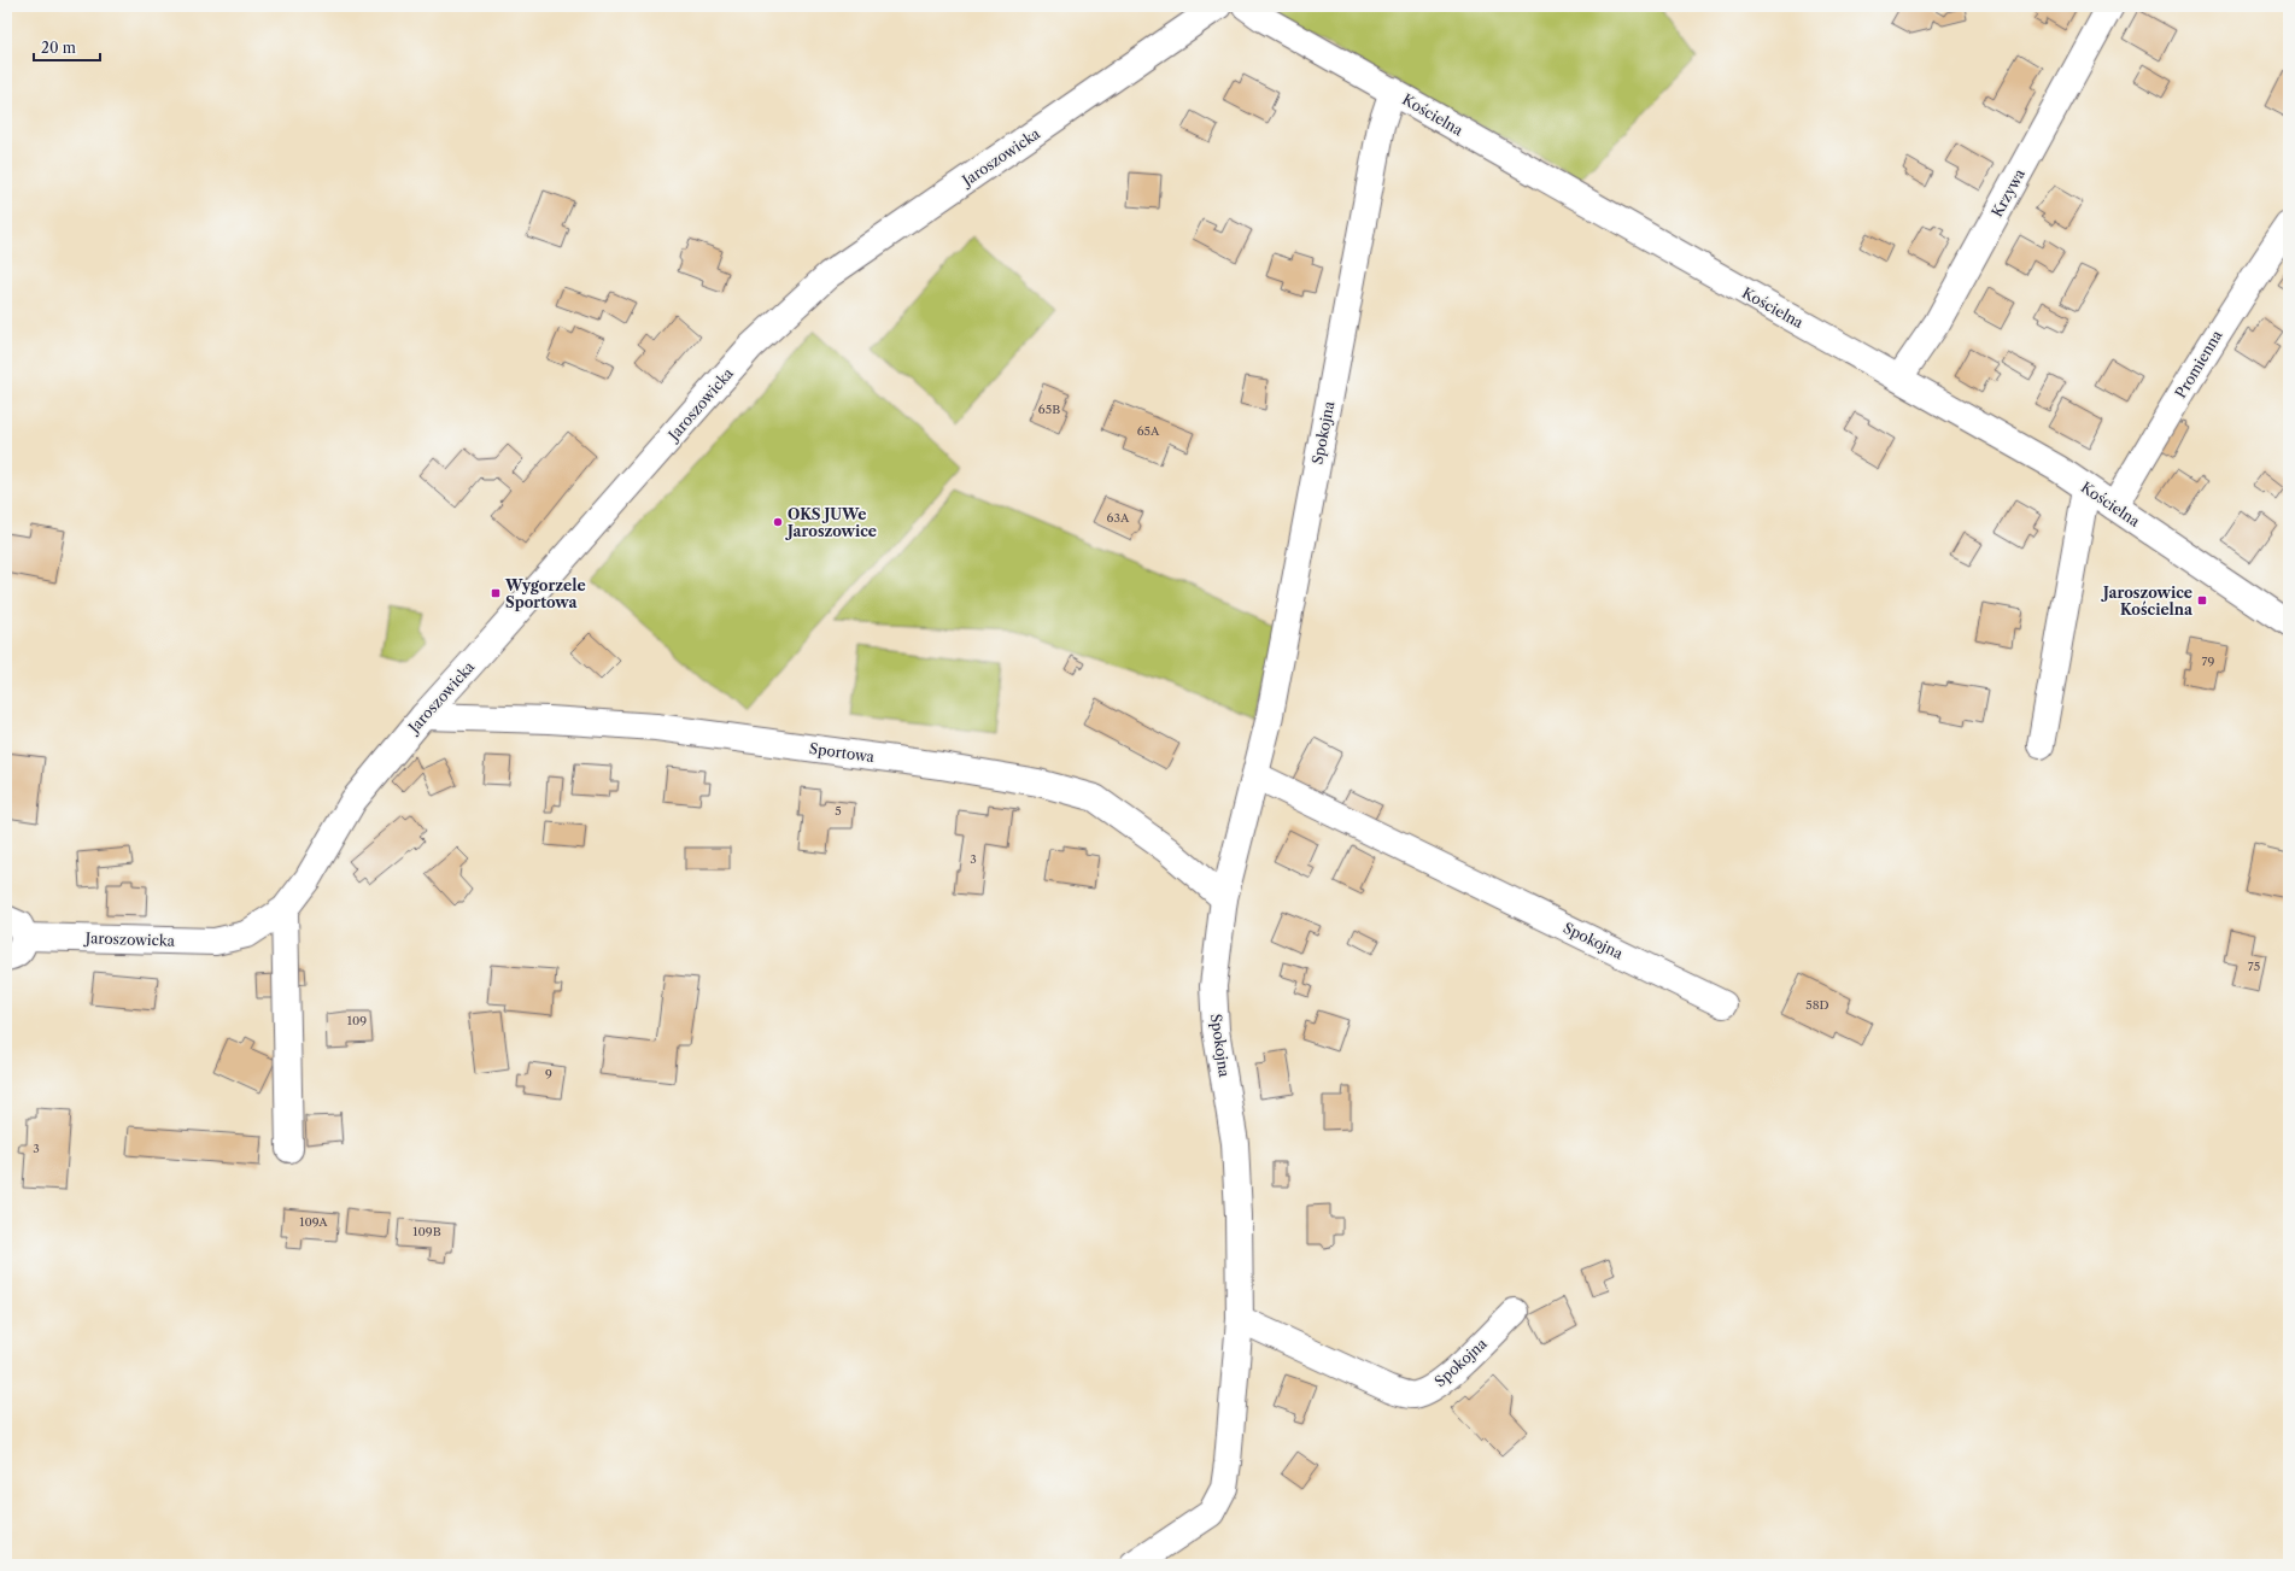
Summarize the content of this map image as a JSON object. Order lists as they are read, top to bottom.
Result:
{
  "streets": {
    "street": [
      "Kościelna",
      "Jaroszowicka",
      "Krzywa",
      "Promienna",
      "Spokojna",
      "Sportowa"
    ]
  },
  "crossings": [
    ["Kościelna", "Krzywa"],
    ["Kościelna", "Promienna"],
    ["Kościelna", "Spokojna"],
    ["Jaroszowicka", "Sportowa"],
    ["Spokojna", "Sportowa"]
  ],
  "places": {
    "other": ["OKS JUWe Jaroszowice"],
    "transit": ["Wygorzele Sportowa", "Jaroszowice Kościelna"]
  },
  "house_numbers": [
    "65B",
    "65A",
    "63A",
    "79",
    "5",
    "3",
    "75",
    "58D",
    "109",
    "9",
    "3",
    "109A",
    "109B"
  ],
  "scale_bar": "20 m"
}
